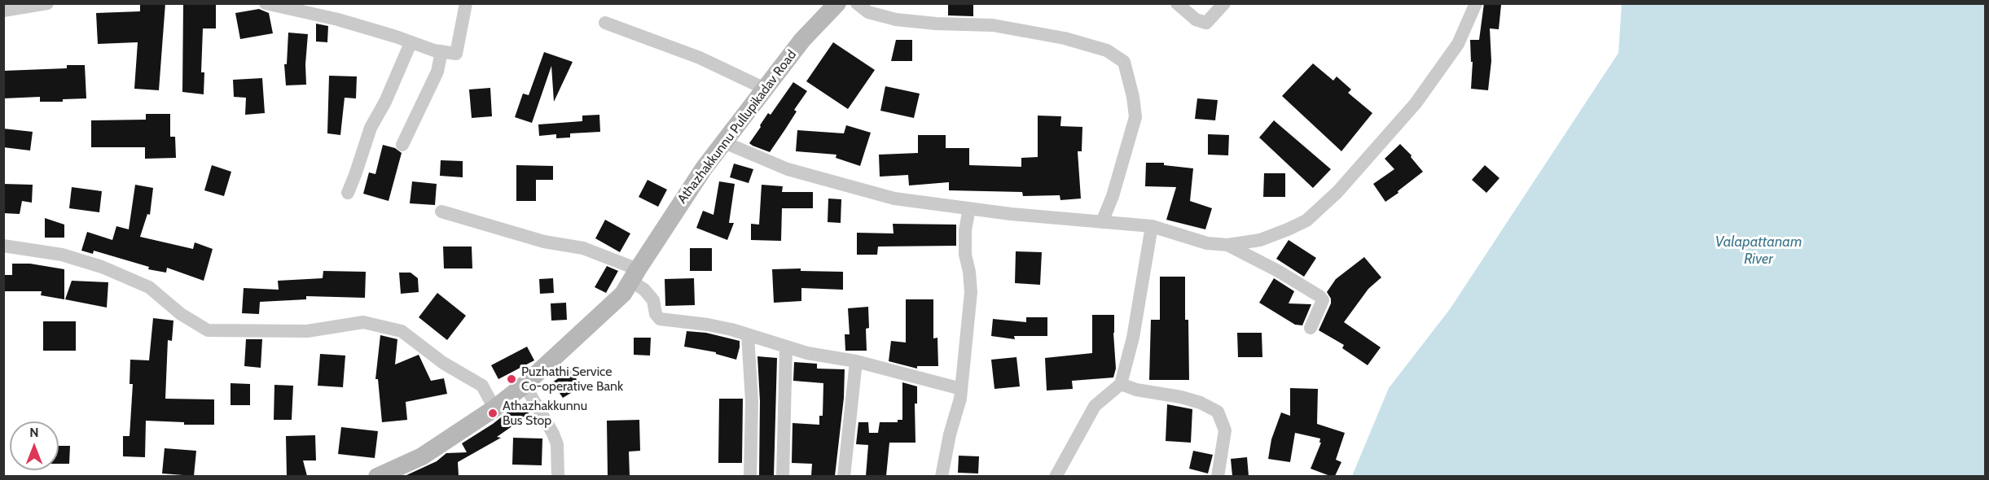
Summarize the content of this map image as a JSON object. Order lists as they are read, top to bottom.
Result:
{
  "streets": {
    "main road": ["Athazhakkunnu Pullupikadav Road"]
  },
  "water": ["Valapattanam River"],
  "places": ["Puzhathi Service Co-operative Bank", "Athazhakkunnu Bus Stop"],
  "north": "top"
}
